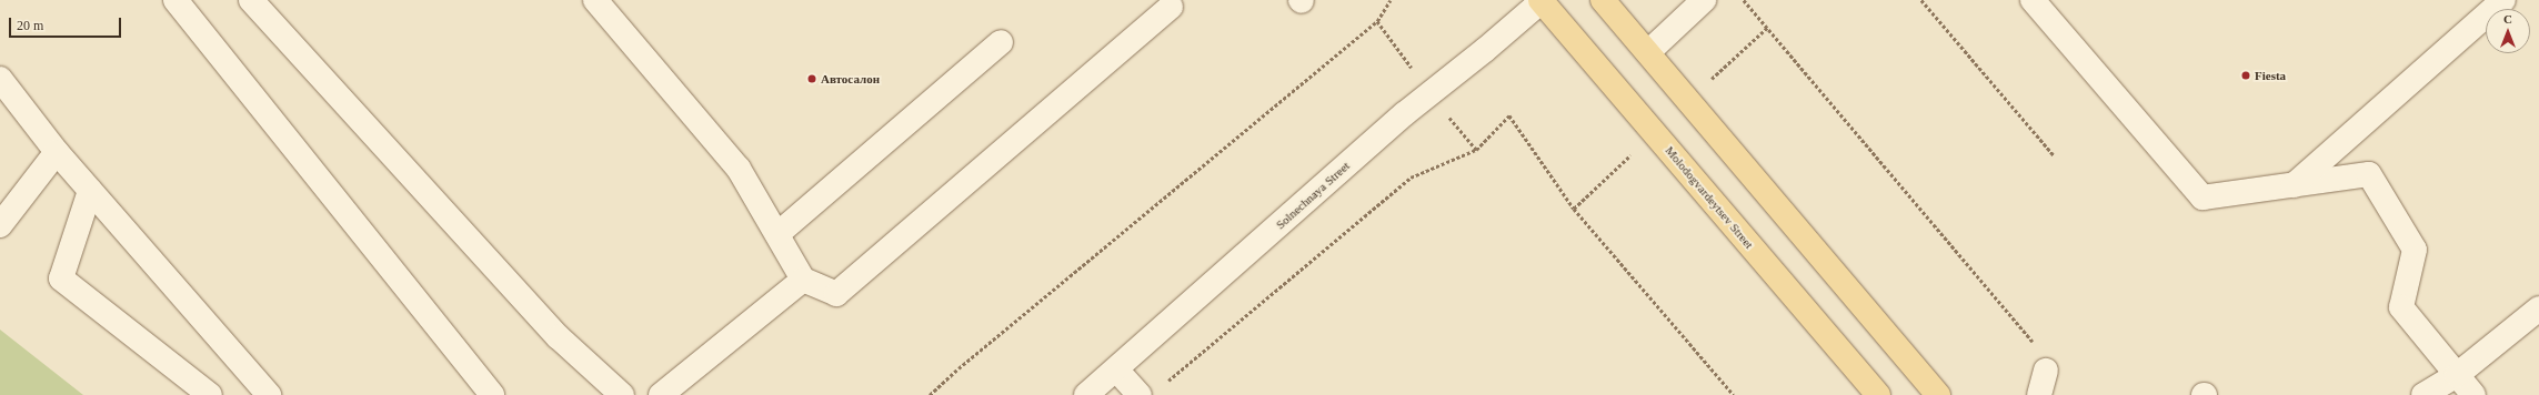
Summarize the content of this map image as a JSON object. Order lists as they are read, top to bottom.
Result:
{
  "streets": {
    "main road": ["Molodogvardeytsev Street"],
    "street": ["Solnechnaya Street"]
  },
  "crossings": [
    ["Solnechnaya Street", "Molodogvardeytsev Street"]
  ],
  "places": ["Fiesta", "Автосалон"],
  "scale_bar": "20 m",
  "north": "top"
}
